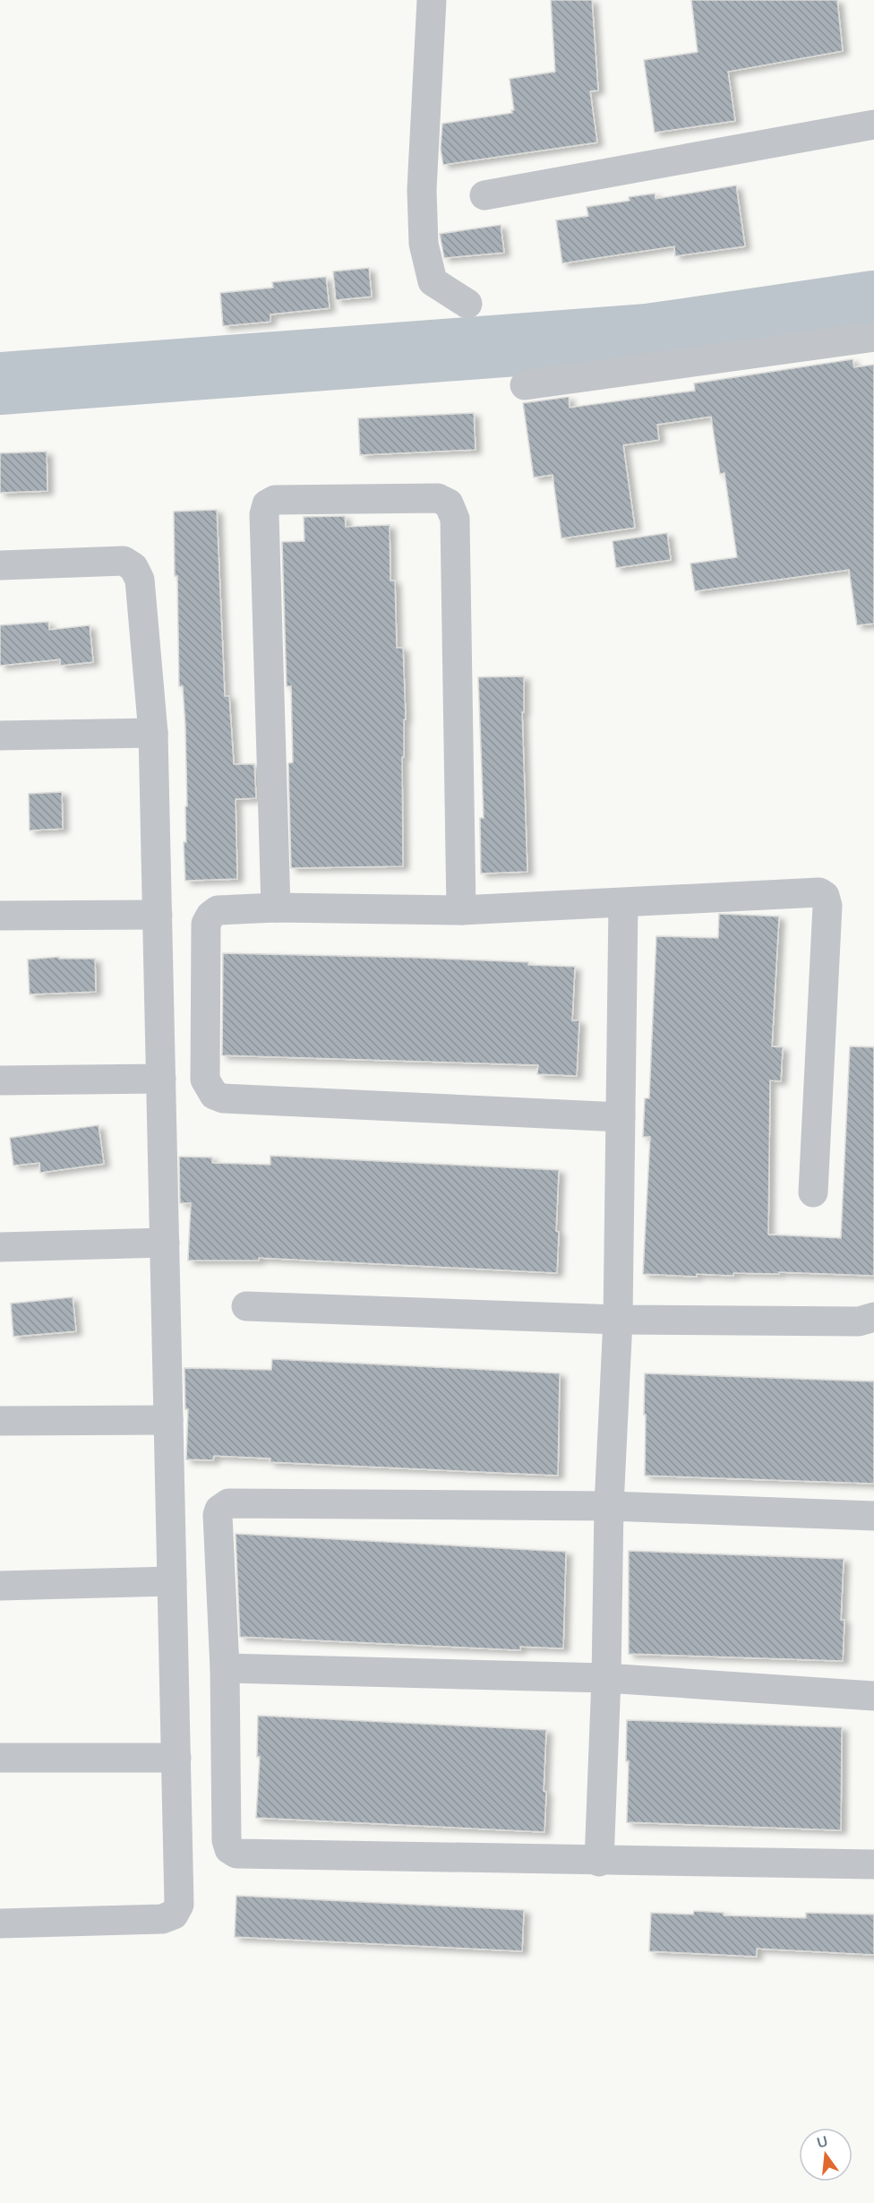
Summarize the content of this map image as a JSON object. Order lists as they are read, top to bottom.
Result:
{
  "north": "top"
}
